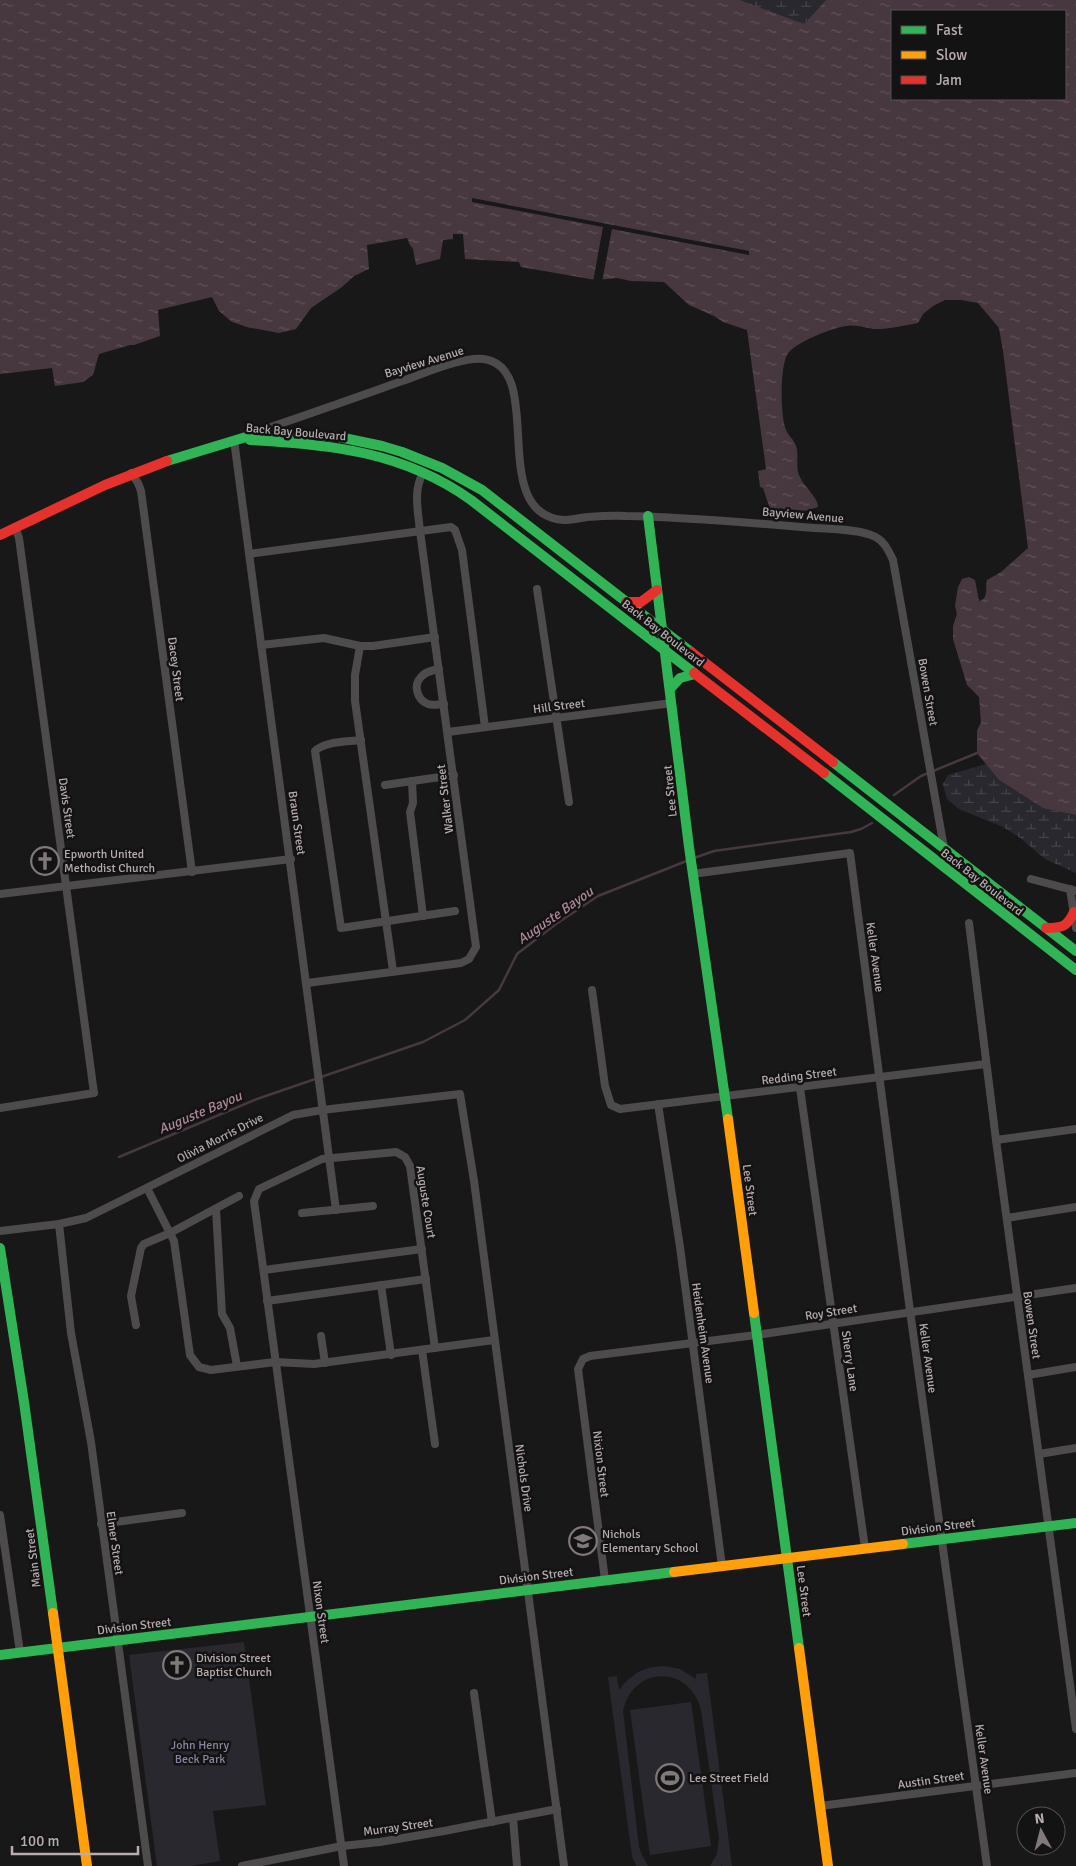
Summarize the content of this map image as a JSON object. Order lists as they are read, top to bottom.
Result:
{
  "streets": {
    "main road": [
      "Bayview Avenue",
      "Back Bay Boulevard",
      "Lee Street",
      "Division Street",
      "Main Street"
    ],
    "street": [
      "Dacey Street",
      "Bowen Street",
      "Hill Street",
      "Walker Street",
      "Davis Street",
      "Braun Street",
      "Keller Avenue",
      "Redding Street",
      "Olivia Morris Drive",
      "Auguste Court",
      "Roy Street",
      "Heidenheim Avenue",
      "Sherry Lane",
      "Nixion Street",
      "Nichols Drive",
      "Elmer Street",
      "Nixon Street",
      "Austin Street",
      "Murray Street"
    ]
  },
  "crossings": [
    ["Bayview Avenue", "Back Bay Boulevard"],
    ["Bayview Avenue", "Dacey Street"],
    ["Bayview Avenue", "Bowen Street"],
    ["Bayview Avenue", "Lee Street"],
    ["Bayview Avenue", "Davis Street"],
    ["Bayview Avenue", "Braun Street"],
    ["Back Bay Boulevard", "Bowen Street"],
    ["Back Bay Boulevard", "Lee Street"],
    ["Back Bay Boulevard", "Walker Street"],
    ["Back Bay Boulevard", "Braun Street"],
    ["Bowen Street", "Redding Street"],
    ["Bowen Street", "Roy Street"],
    ["Bowen Street", "Division Street"],
    ["Hill Street", "Lee Street"],
    ["Hill Street", "Walker Street"],
    ["Lee Street", "Keller Avenue"],
    ["Lee Street", "Redding Street"],
    ["Lee Street", "Roy Street"],
    ["Lee Street", "Division Street"],
    ["Lee Street", "Austin Street"],
    ["Walker Street", "Braun Street"],
    ["Braun Street", "Olivia Morris Drive"],
    ["Braun Street", "Auguste Court"],
    ["Keller Avenue", "Redding Street"],
    ["Keller Avenue", "Roy Street"],
    ["Keller Avenue", "Division Street"],
    ["Keller Avenue", "Austin Street"],
    ["Redding Street", "Heidenheim Avenue"],
    ["Redding Street", "Sherry Lane"],
    ["Olivia Morris Drive", "Nichols Drive"],
    ["Olivia Morris Drive", "Elmer Street"],
    ["Auguste Court", "Nixon Street"],
    ["Roy Street", "Heidenheim Avenue"],
    ["Roy Street", "Sherry Lane"],
    ["Roy Street", "Nixion Street"],
    ["Heidenheim Avenue", "Division Street"],
    ["Sherry Lane", "Division Street"],
    ["Nixion Street", "Division Street"],
    ["Nichols Drive", "Division Street"],
    ["Nichols Drive", "Murray Street"],
    ["Division Street", "Elmer Street"],
    ["Division Street", "Main Street"],
    ["Division Street", "Nixon Street"],
    ["Nixon Street", "Murray Street"]
  ],
  "water": ["Auguste Bayou"],
  "parks": ["John Henry Beck Park"],
  "places": {
    "church": ["Epworth United Methodist Church", "Division Street Baptist Church"],
    "school or university": ["Nichols Elementary School"],
    "sports": ["Lee Street Field"]
  },
  "legend": ["Fast", "Slow", "Jam"],
  "scale_bar": "100 m",
  "north": "top"
}
